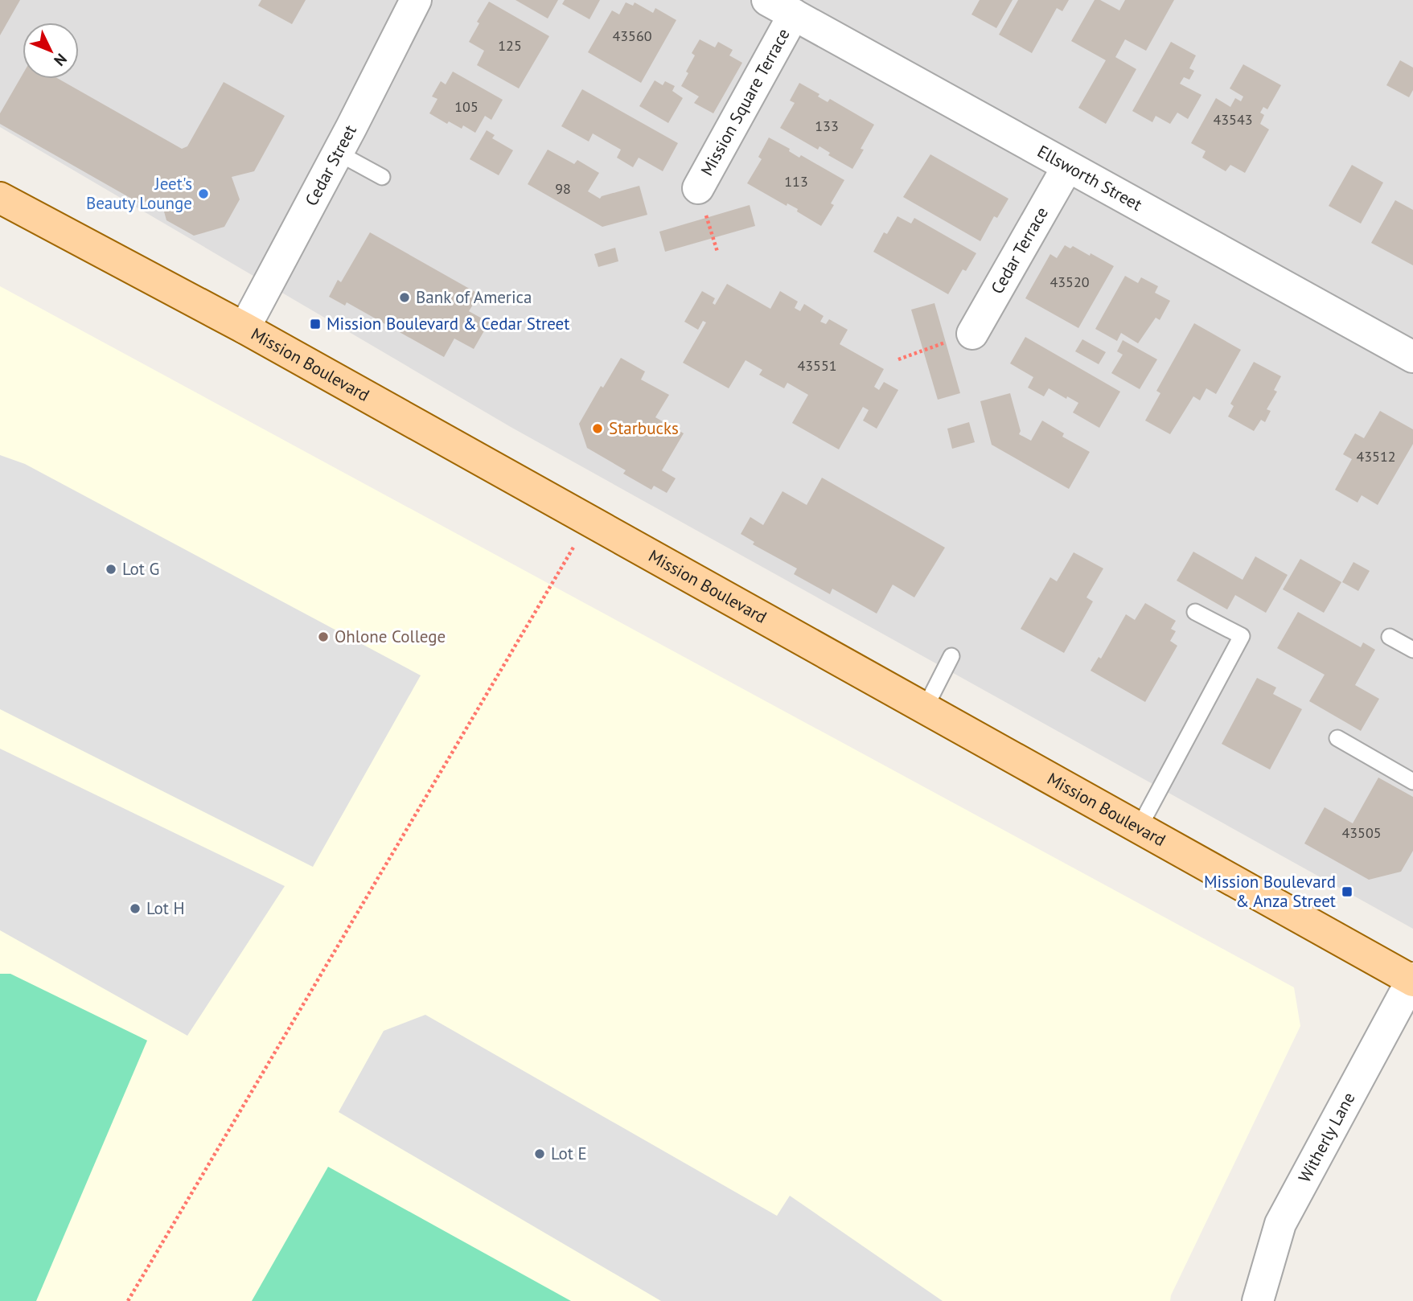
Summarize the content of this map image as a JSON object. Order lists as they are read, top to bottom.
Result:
{
  "streets": {
    "main road": ["Mission Boulevard"],
    "street": [
      "Mission Square Terrace",
      "Cedar Street",
      "Ellsworth Street",
      "Cedar Terrace",
      "Witherly Lane"
    ]
  },
  "crossings": [
    ["Mission Square Terrace", "Ellsworth Street"],
    ["Cedar Street", "Mission Boulevard"],
    ["Ellsworth Street", "Cedar Terrace"],
    ["Mission Boulevard", "Witherly Lane"]
  ],
  "places": {
    "other": [
      "Jeet's Beauty Lounge",
      "Bank of America",
      "Starbucks",
      "Lot G",
      "Ohlone College",
      "Lot H",
      "Lot E"
    ],
    "transit": ["Mission Boulevard & Cedar Street", "Mission Boulevard & Anza Street"]
  },
  "house_numbers": [
    "43560",
    "125",
    "105",
    "43543",
    "133",
    "113",
    "98",
    "43520",
    "43551",
    "43512",
    "43505"
  ],
  "north": "bottom right"
}
